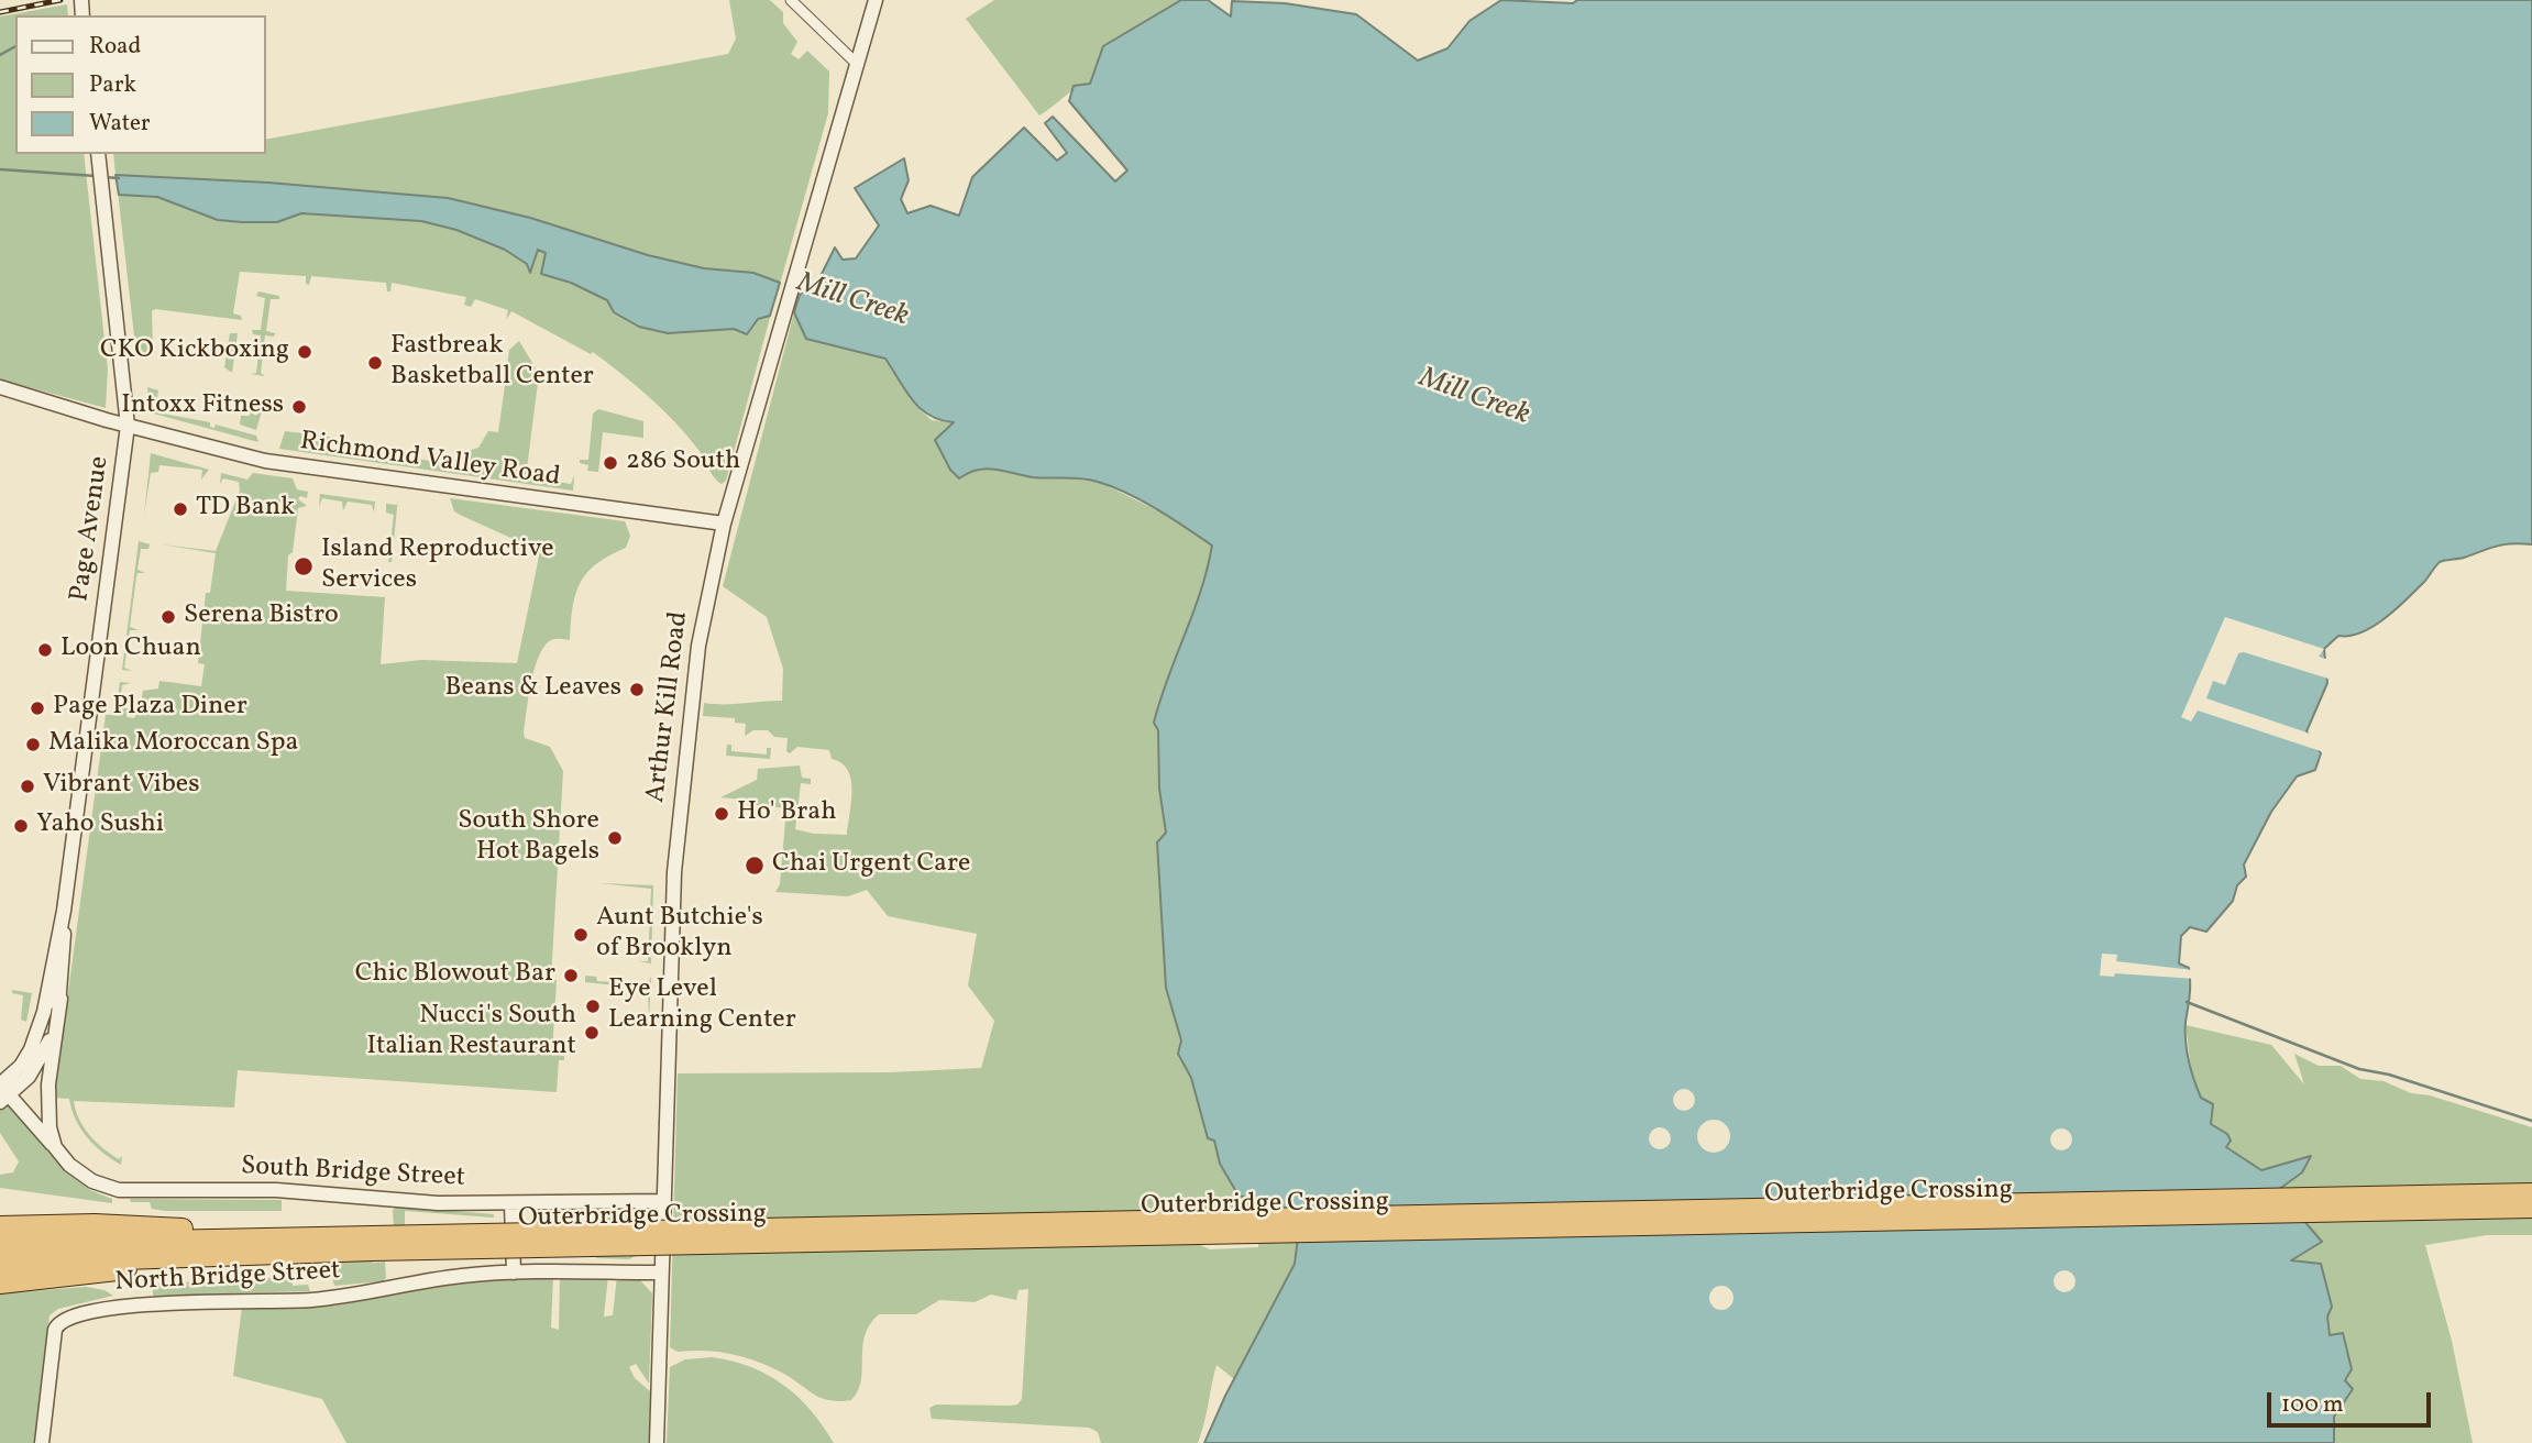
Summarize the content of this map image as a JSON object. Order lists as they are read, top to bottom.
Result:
{
  "streets": {
    "highway": ["Outerbridge Crossing"],
    "street": [
      "Richmond Valley Road",
      "Page Avenue",
      "Arthur Kill Road",
      "South Bridge Street",
      "North Bridge Street"
    ]
  },
  "crossings": [
    ["Richmond Valley Road", "Page Avenue"],
    ["Richmond Valley Road", "Arthur Kill Road"],
    ["Page Avenue", "South Bridge Street"],
    ["Arthur Kill Road", "South Bridge Street"],
    ["Arthur Kill Road", "North Bridge Street"]
  ],
  "water": ["Mill Creek"],
  "places": [
    "CKO Kickboxing",
    "Fastbreak Basketball Center",
    "Intoxx Fitness",
    "286 South",
    "TD Bank",
    "Island Reproductive Services",
    "Serena Bistro",
    "Loon Chuan",
    "Beans & Leaves",
    "Page Plaza Diner",
    "Malika Moroccan Spa",
    "Vibrant Vibes",
    "Ho' Brah",
    "Yaho Sushi",
    "South Shore Hot Bagels",
    "Chai Urgent Care",
    "Aunt Butchie's of Brooklyn",
    "Chic Blowout Bar",
    "Eye Level Learning Center",
    "Nucci's South Italian Restaurant"
  ],
  "legend": ["Road", "Park", "Water"],
  "scale_bar": "100 m"
}
